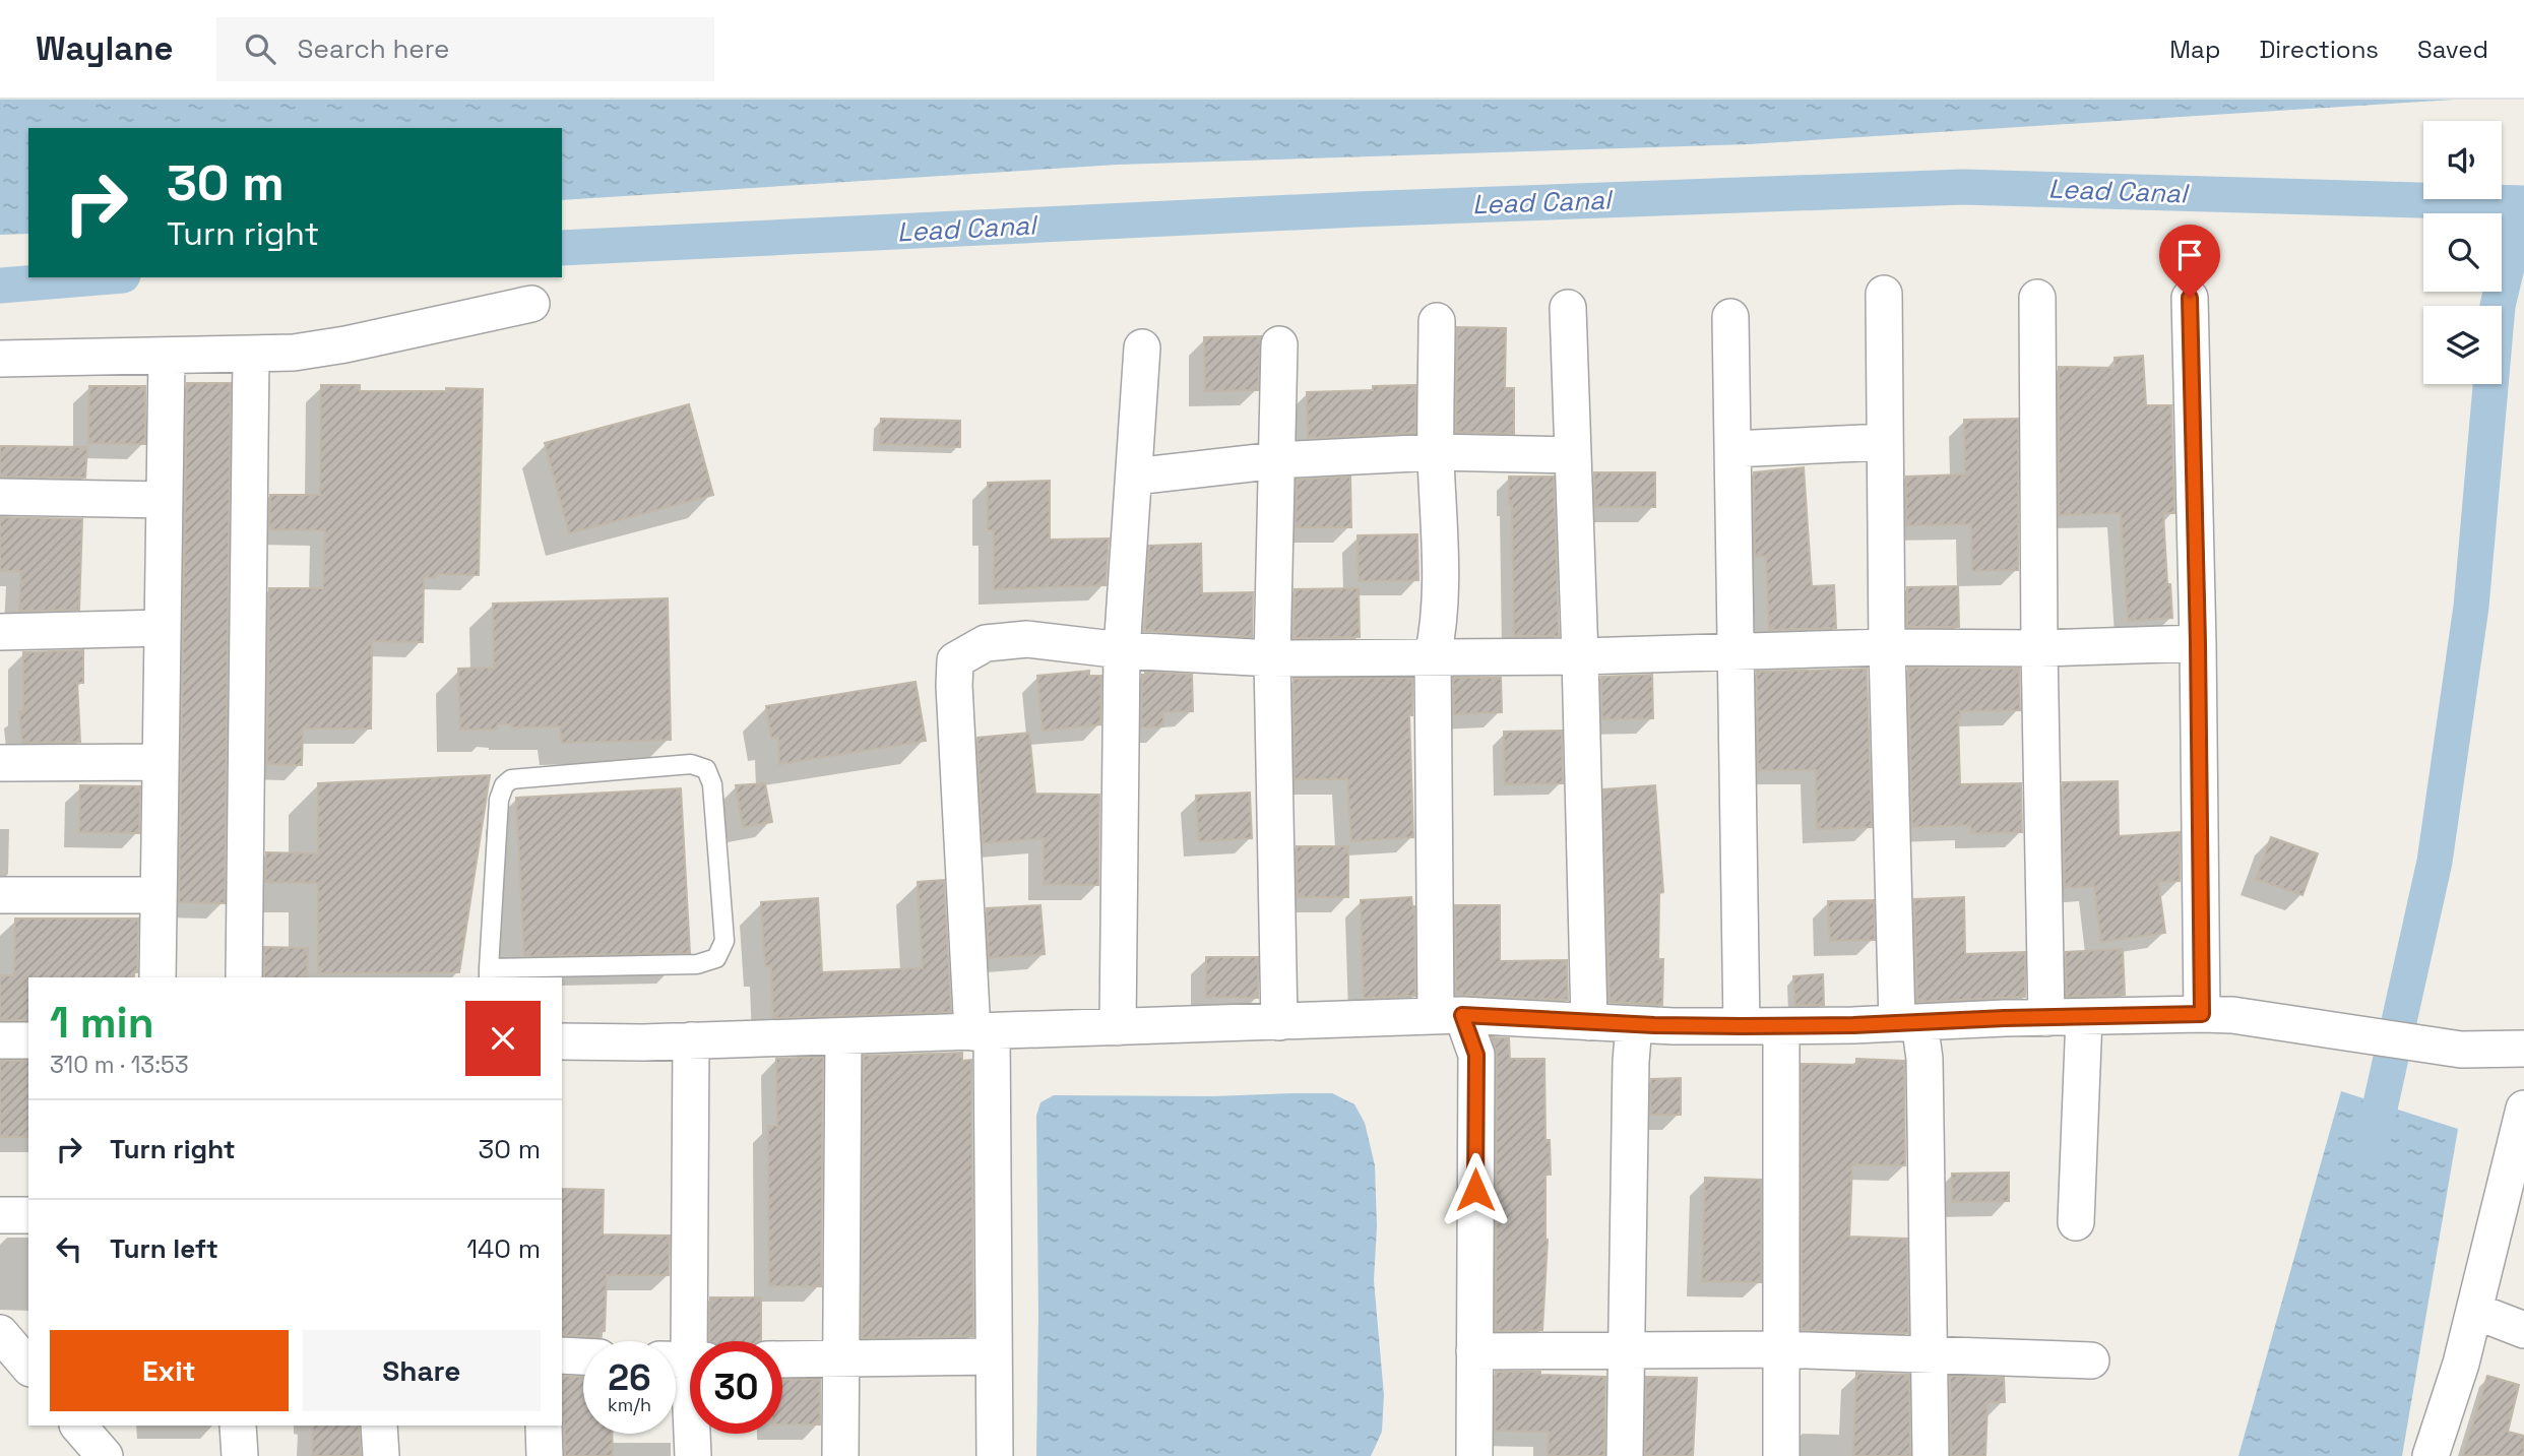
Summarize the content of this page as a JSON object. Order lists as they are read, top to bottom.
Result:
{
  "water": ["Lead Canal"],
  "page": {
    "header": "Waylane",
    "search": "Search here",
    "nav": ["Map", "Directions", "Saved"],
    "turn": ["30 m", "Turn right"],
    "heading": ["1 min", "310 m · 13:53"],
    "list": [
      {
        "name": "Turn right",
        "value": "30 m"
      },
      {
        "name": "Turn left",
        "value": "140 m"
      }
    ],
    "buttons": ["Exit", "Share"],
    "speed": "26 km/h",
    "limit": "30"
  }
}
